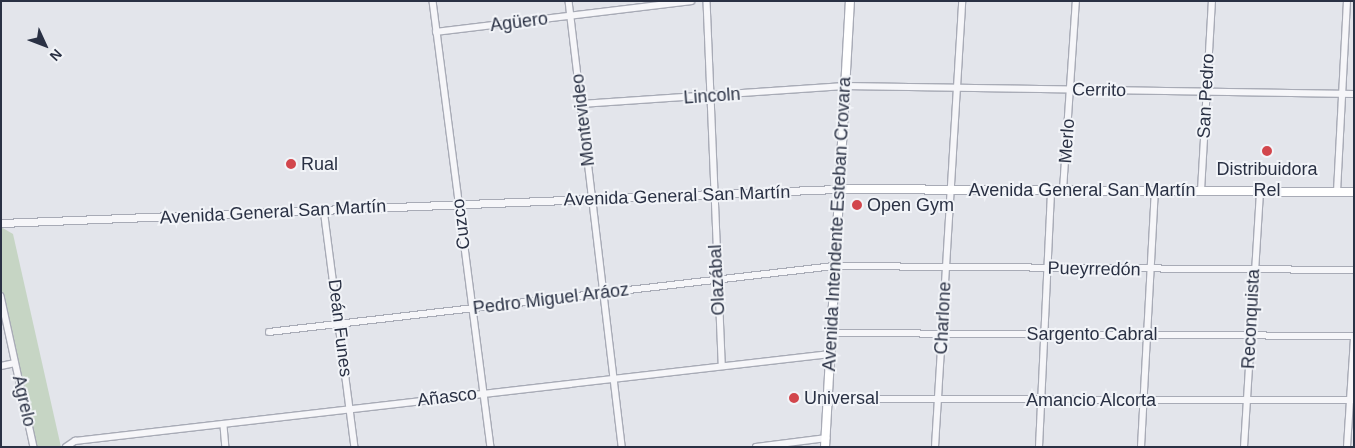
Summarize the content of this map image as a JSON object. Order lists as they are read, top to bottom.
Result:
{
  "streets": {
    "main road": ["Avenida General San Martín", "Avenida Intendente Esteban Crovara"],
    "street": [
      "Agüero",
      "Cerrito",
      "Lincoln",
      "San Pedro",
      "Montevideo",
      "Merlo",
      "Cuzco",
      "Pueyrredón",
      "Olazábal",
      "Pedro Miguel Aráoz",
      "Charlone",
      "Reconquista",
      "Deán Funes",
      "Sargento Cabral",
      "Añasco",
      "Amancio Alcorta",
      "Agrelo"
    ]
  },
  "crossings": [
    ["Agüero", "Montevideo"],
    ["Agüero", "Cuzco"],
    ["Cerrito", "Lincoln"],
    ["Cerrito", "San Pedro"],
    ["Cerrito", "Merlo"],
    ["Cerrito", "Avenida Intendente Esteban Crovara"],
    ["Cerrito", "Charlone"],
    ["Lincoln", "Montevideo"],
    ["Lincoln", "Avenida Intendente Esteban Crovara"],
    ["Lincoln", "Olazábal"],
    ["San Pedro", "Avenida General San Martín"],
    ["Montevideo", "Avenida General San Martín"],
    ["Montevideo", "Pedro Miguel Aráoz"],
    ["Montevideo", "Añasco"],
    ["Merlo", "Avenida General San Martín"],
    ["Avenida General San Martín", "Cuzco"],
    ["Avenida General San Martín", "Avenida Intendente Esteban Crovara"],
    ["Avenida General San Martín", "Olazábal"],
    ["Avenida General San Martín", "Charlone"],
    ["Avenida General San Martín", "Reconquista"],
    ["Avenida General San Martín", "Deán Funes"],
    ["Cuzco", "Pedro Miguel Aráoz"],
    ["Cuzco", "Añasco"],
    ["Avenida Intendente Esteban Crovara", "Pueyrredón"],
    ["Avenida Intendente Esteban Crovara", "Pedro Miguel Aráoz"],
    ["Avenida Intendente Esteban Crovara", "Sargento Cabral"],
    ["Avenida Intendente Esteban Crovara", "Añasco"],
    ["Avenida Intendente Esteban Crovara", "Amancio Alcorta"],
    ["Pueyrredón", "Pedro Miguel Aráoz"],
    ["Pueyrredón", "Charlone"],
    ["Pueyrredón", "Reconquista"],
    ["Olazábal", "Pedro Miguel Aráoz"],
    ["Olazábal", "Añasco"],
    ["Pedro Miguel Aráoz", "Deán Funes"],
    ["Charlone", "Sargento Cabral"],
    ["Charlone", "Amancio Alcorta"],
    ["Reconquista", "Sargento Cabral"],
    ["Reconquista", "Amancio Alcorta"],
    ["Deán Funes", "Añasco"]
  ],
  "places": [
    "Distribuidora Rel",
    "Rual",
    "Open Gym",
    "Universal"
  ],
  "north": "bottom right"
}
